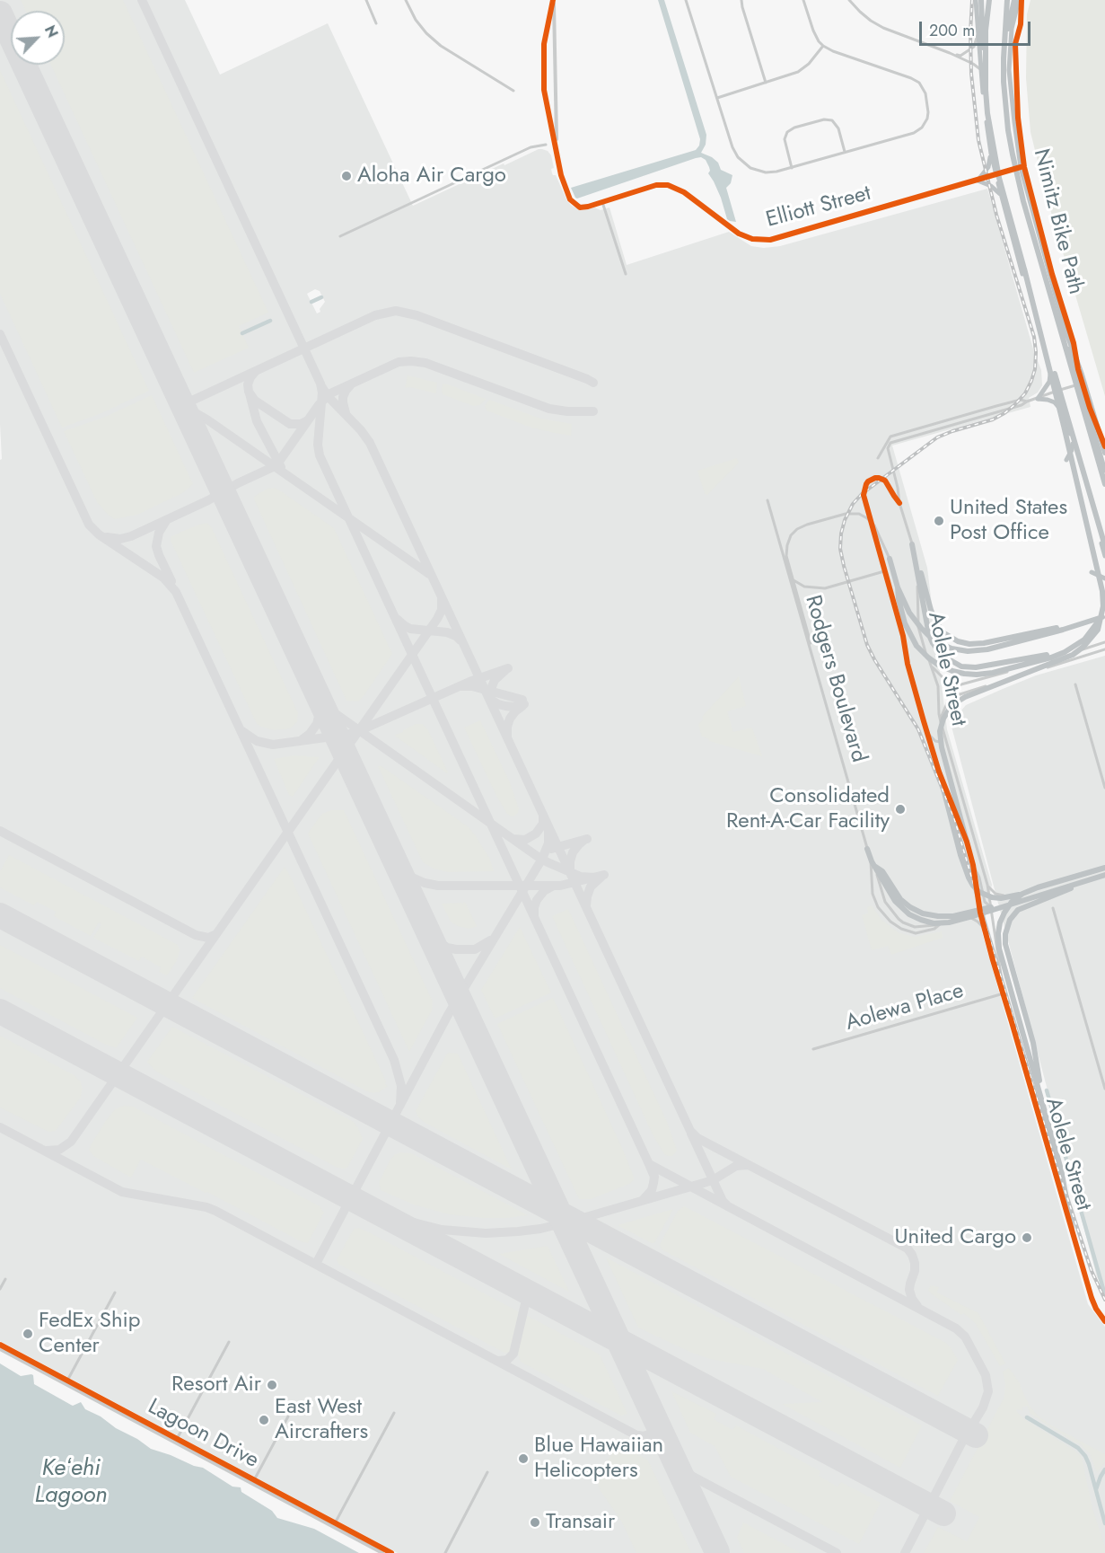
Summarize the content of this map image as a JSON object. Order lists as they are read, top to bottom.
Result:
{
  "streets": {
    "street": [
      "Elliott Street",
      "Aolele Street",
      "Rodgers Boulevard",
      "Aolewa Place",
      "Lagoon Drive"
    ],
    "cycle path": ["Nimitz Bike Path"]
  },
  "crossings": [
    ["Aolele Street", "Rodgers Boulevard"],
    ["Aolele Street", "Aolewa Place"]
  ],
  "water": ["Keʻehi Lagoon"],
  "places": [
    "Aloha Air Cargo",
    "United States Post Office",
    "Consolidated Rent-A-Car Facility",
    "United Cargo",
    "FedEx Ship Center",
    "Resort Air",
    "East West Aircrafters",
    "Blue Hawaiian Helicopters",
    "Transair"
  ],
  "scale_bar": "200 m",
  "north": "top right"
}
